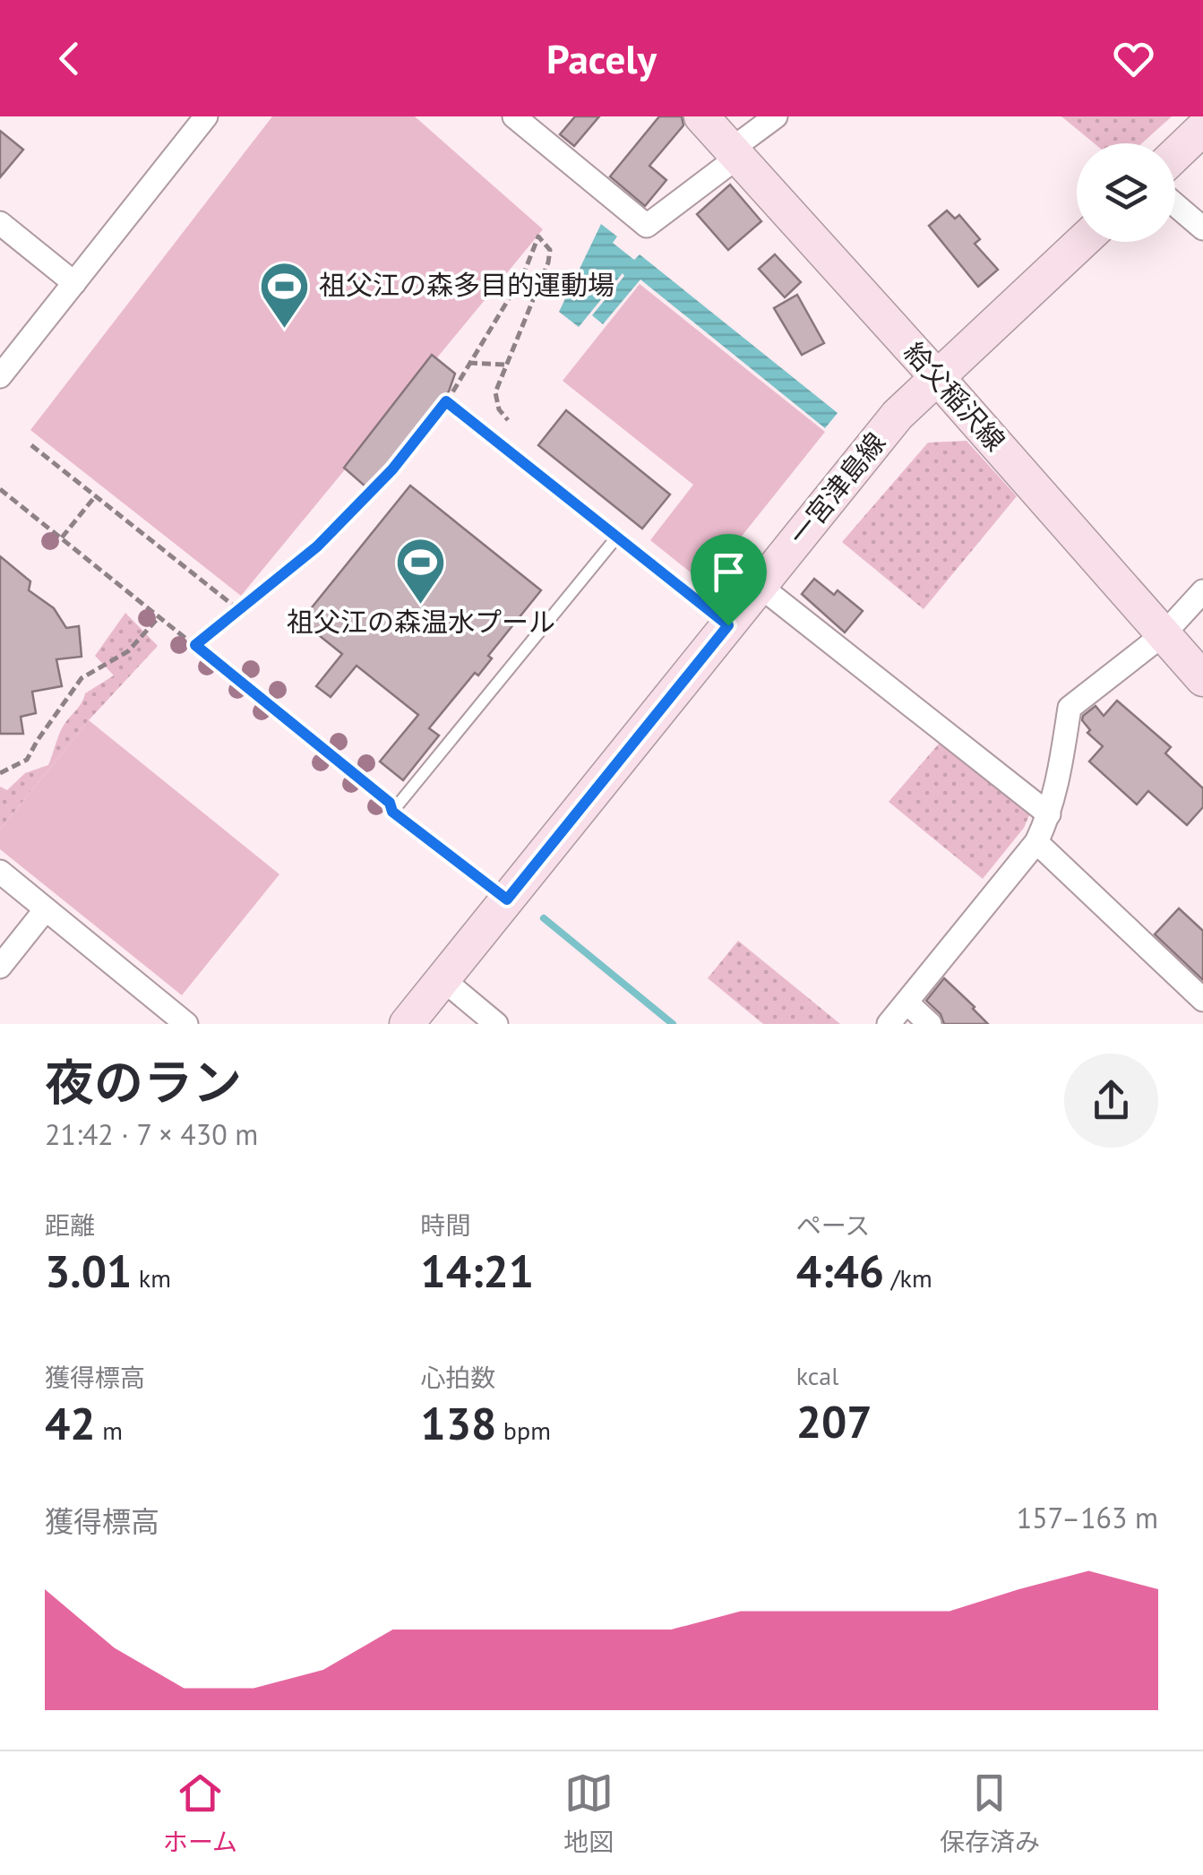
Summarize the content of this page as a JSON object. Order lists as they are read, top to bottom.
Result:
{
  "streets": {
    "main road": ["給父稲沢線", "一宮津島線"]
  },
  "crossings": [
    ["給父稲沢線", "一宮津島線"]
  ],
  "places": {
    "sports": ["祖父江の森多目的運動場", "祖父江の森温水プール"]
  },
  "page": {
    "header": "Pacely",
    "heading": ["夜のラン", "21:42 · 7 × 430 m"],
    "stats": [
      ["距離", "3.01 km"],
      ["時間", "14:21"],
      ["ペース", "4:46 /km"],
      ["獲得標高", "42 m"],
      ["心拍数", "138 bpm"],
      ["kcal", "207"]
    ],
    "chart": ["獲得標高", "157–163 m"],
    "tabs": ["ホーム", "地図", "保存済み"]
  }
}
